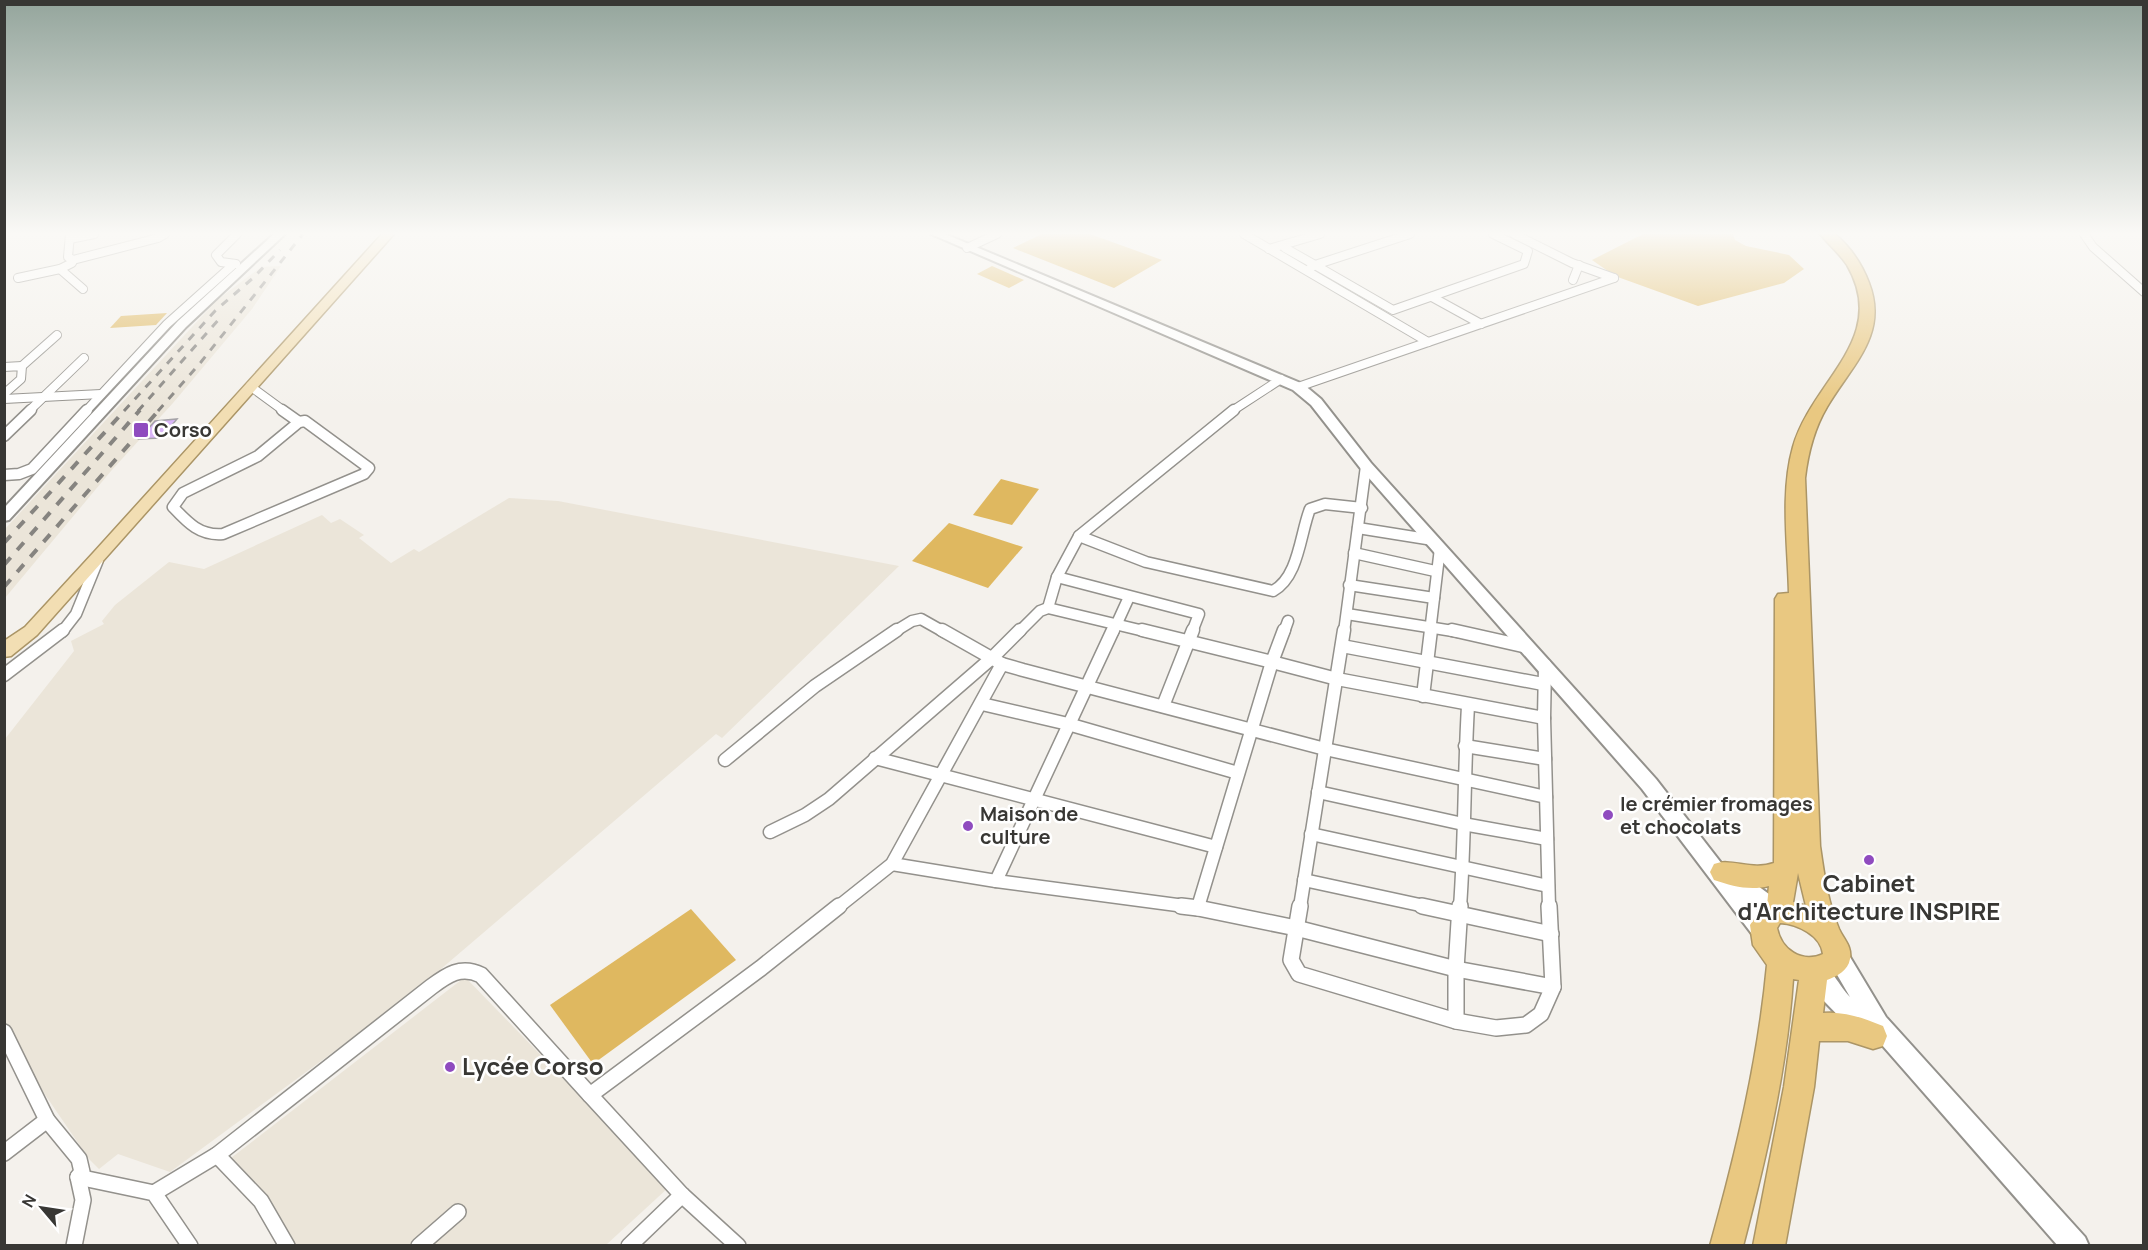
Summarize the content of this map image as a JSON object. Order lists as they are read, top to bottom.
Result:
{
  "places": {
    "transit": ["Corso"],
    "other": [
      "le crémier fromages et chocolats",
      "Maison de culture",
      "Cabinet d'Architecture INSPIRE",
      "Lycée Corso"
    ]
  },
  "north": "top left"
}
